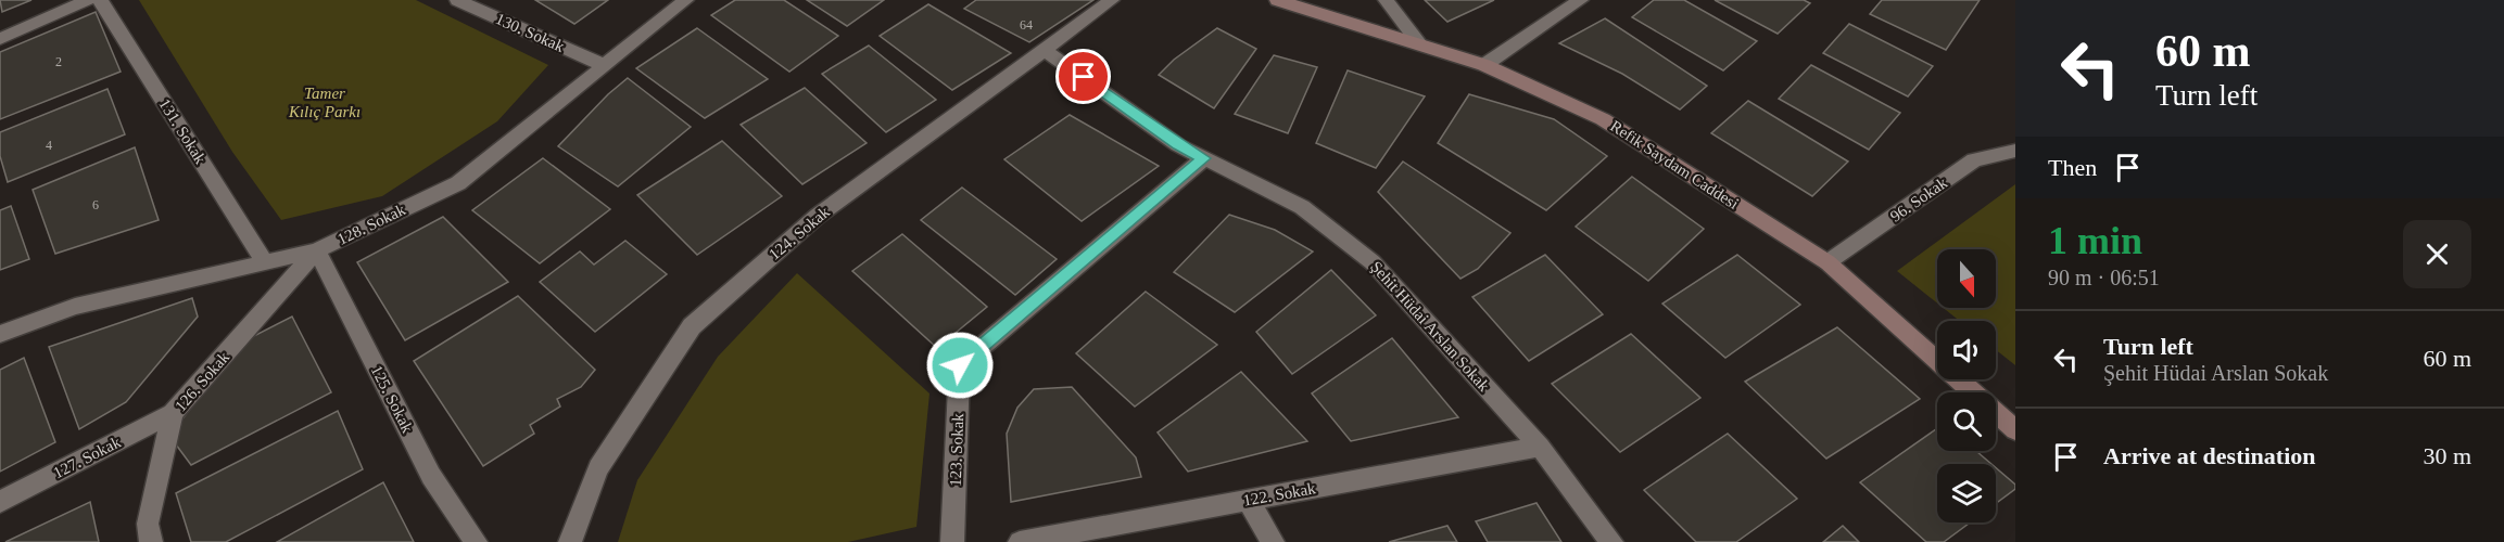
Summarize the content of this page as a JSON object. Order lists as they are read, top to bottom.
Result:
{
  "streets": {
    "street": [
      "130. Sokak",
      "131. Sokak",
      "Refik Saydam Caddesi",
      "96. Sokak",
      "128. Sokak",
      "124. Sokak",
      "Şehit Hüdai Arslan Sokak",
      "126. Sokak",
      "125. Sokak",
      "123. Sokak",
      "127. Sokak",
      "122. Sokak"
    ]
  },
  "crossings": [
    ["130. Sokak", "128. Sokak"],
    ["131. Sokak", "128. Sokak"],
    ["Refik Saydam Caddesi", "96. Sokak"],
    ["128. Sokak", "126. Sokak"],
    ["128. Sokak", "125. Sokak"],
    ["124. Sokak", "Şehit Hüdai Arslan Sokak"],
    ["Şehit Hüdai Arslan Sokak", "123. Sokak"],
    ["Şehit Hüdai Arslan Sokak", "122. Sokak"],
    ["126. Sokak", "125. Sokak"],
    ["126. Sokak", "127. Sokak"]
  ],
  "parks": ["Tamer Kılıç Parkı"],
  "house_numbers": [
    "64",
    "2",
    "4",
    "6"
  ],
  "north": "bottom",
  "page": {
    "turn": ["60 m", "Turn left"],
    "then": "Then",
    "heading": ["1 min", "90 m · 06:51"],
    "list": [
      {
        "name": "Turn left",
        "note": "Şehit Hüdai Arslan Sokak",
        "value": "60 m"
      },
      {
        "name": "Arrive at destination",
        "value": "30 m"
      }
    ]
  }
}
